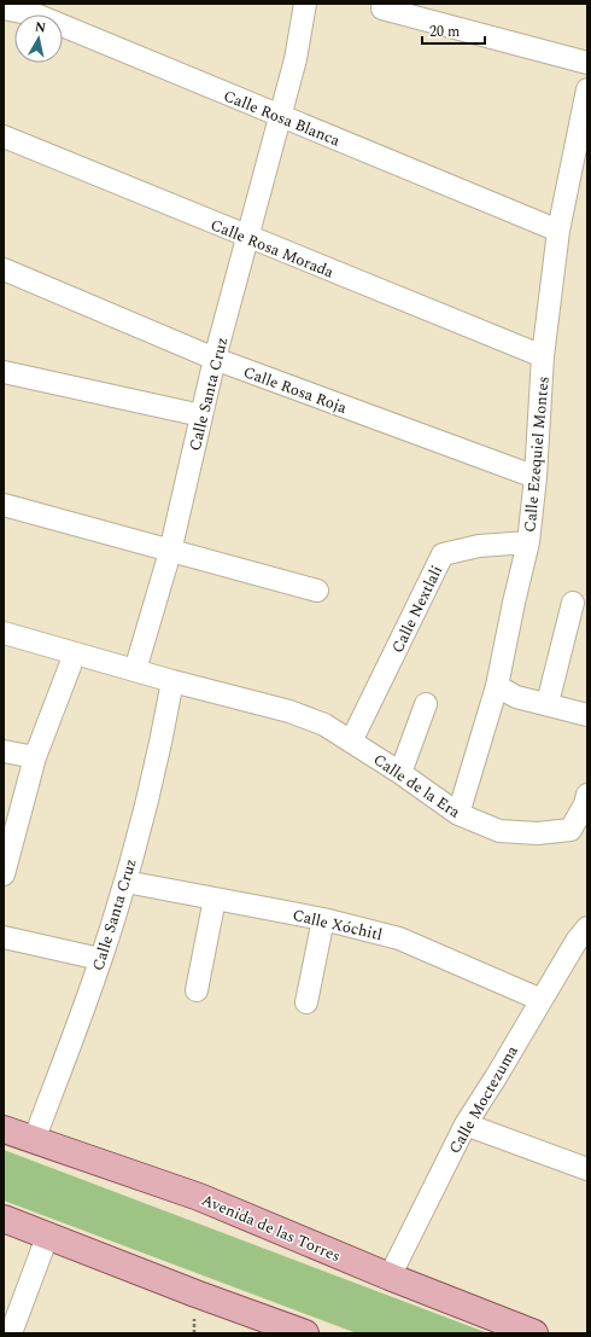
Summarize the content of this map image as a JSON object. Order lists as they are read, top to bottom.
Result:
{
  "streets": {
    "main road": ["Avenida de las Torres"],
    "street": [
      "Calle Rosa Blanca",
      "Calle Rosa Morada",
      "Calle Rosa Roja",
      "Calle Santa Cruz",
      "Calle Ezequiel Montes",
      "Calle Nextlali",
      "Calle de la Era",
      "Calle Xóchitl",
      "Calle Moctezuma"
    ]
  },
  "crossings": [
    ["Calle Rosa Blanca", "Calle Santa Cruz"],
    ["Calle Rosa Blanca", "Calle Ezequiel Montes"],
    ["Calle Rosa Morada", "Calle Santa Cruz"],
    ["Calle Rosa Morada", "Calle Ezequiel Montes"],
    ["Calle Rosa Roja", "Calle Santa Cruz"],
    ["Calle Rosa Roja", "Calle Ezequiel Montes"],
    ["Calle Santa Cruz", "Calle de la Era"],
    ["Calle Santa Cruz", "Calle Xóchitl"],
    ["Calle Santa Cruz", "Avenida de las Torres"],
    ["Calle Ezequiel Montes", "Calle Nextlali"],
    ["Calle Ezequiel Montes", "Calle de la Era"],
    ["Calle Nextlali", "Calle de la Era"],
    ["Calle Xóchitl", "Calle Moctezuma"],
    ["Calle Moctezuma", "Avenida de las Torres"]
  ],
  "scale_bar": "20 m",
  "north": "top"
}
